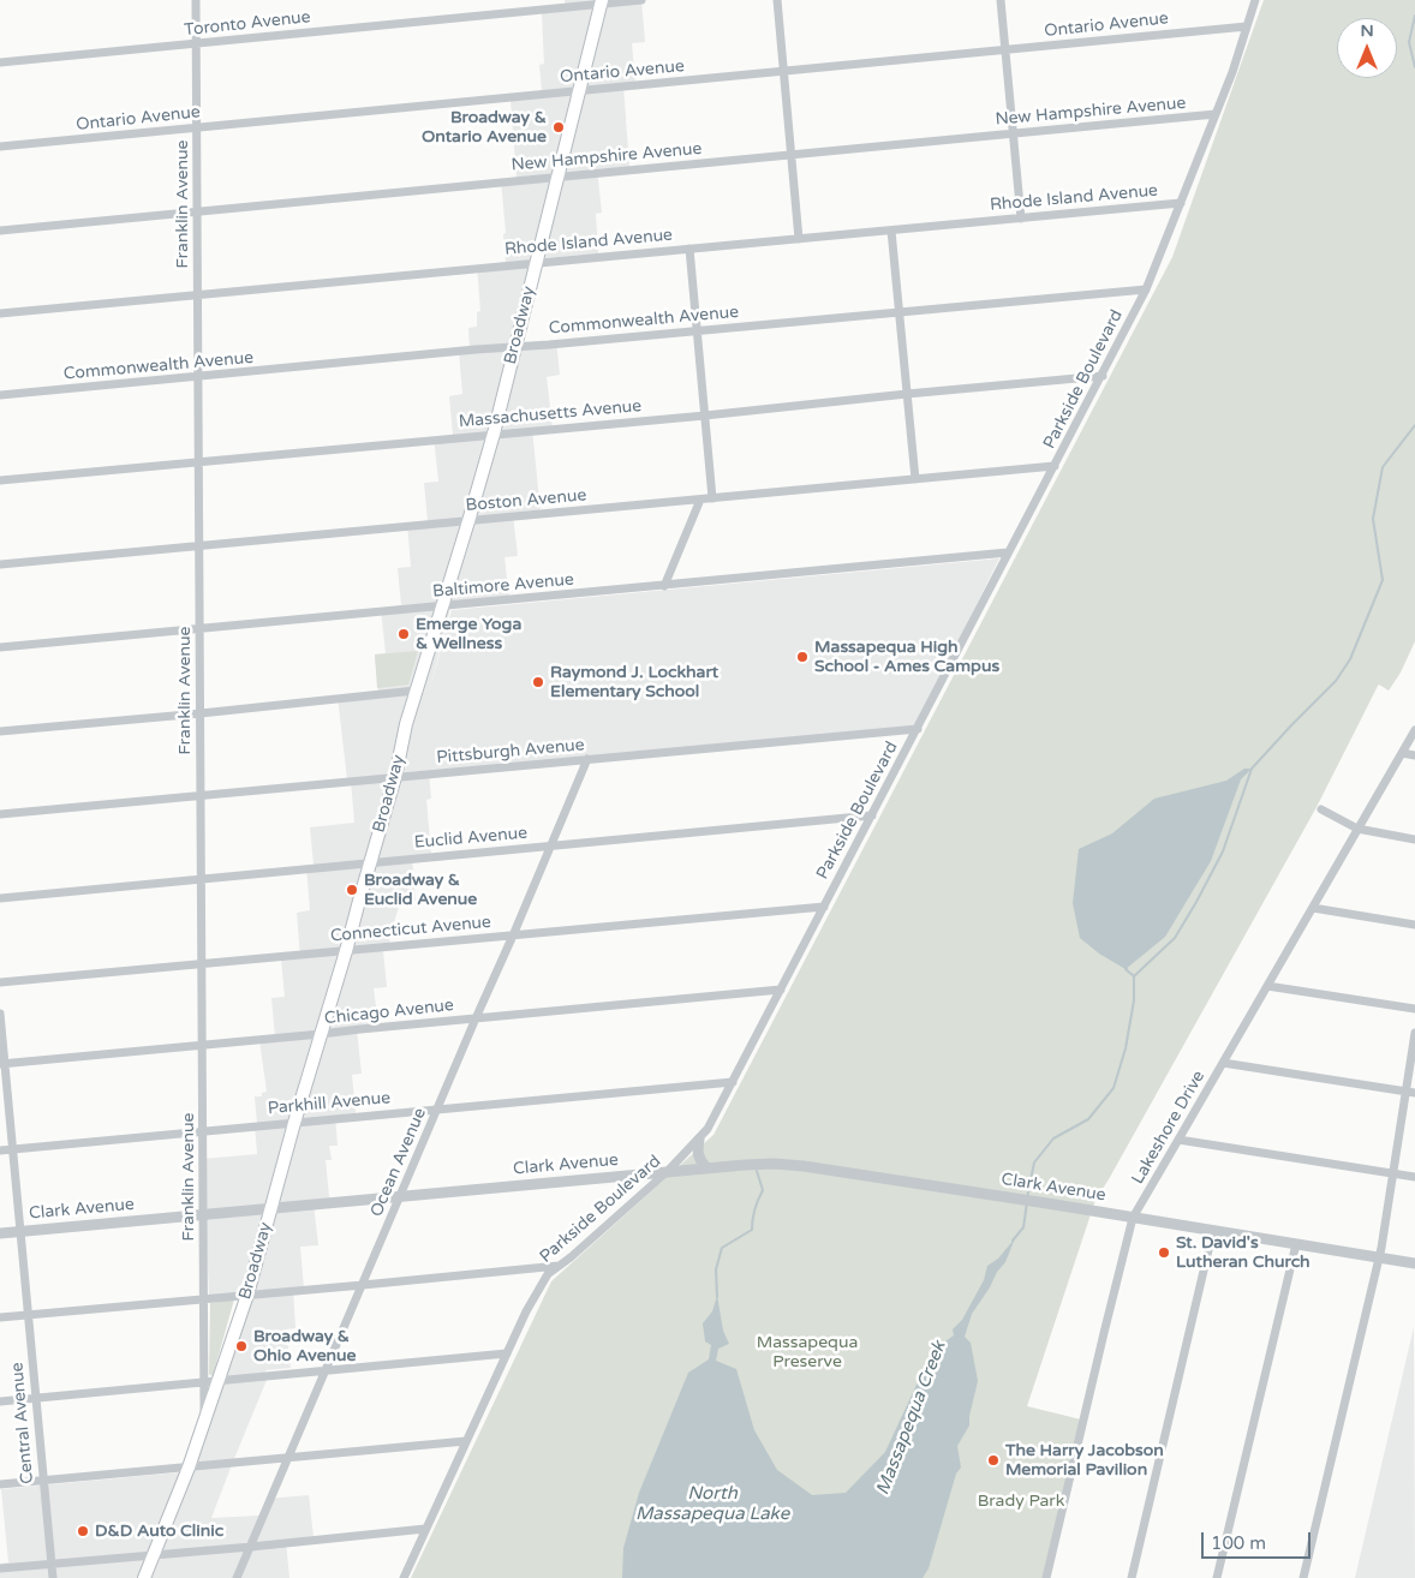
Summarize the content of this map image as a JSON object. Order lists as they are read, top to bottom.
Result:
{
  "streets": {
    "main road": ["Broadway"],
    "street": [
      "Toronto Avenue",
      "Ontario Avenue",
      "New Hampshire Avenue",
      "Rhode Island Avenue",
      "Franklin Avenue",
      "Commonwealth Avenue",
      "Parkside Boulevard",
      "Massachusetts Avenue",
      "Boston Avenue",
      "Baltimore Avenue",
      "Pittsburgh Avenue",
      "Euclid Avenue",
      "Connecticut Avenue",
      "Chicago Avenue",
      "Parkhill Avenue",
      "Lakeshore Drive",
      "Ocean Avenue",
      "Clark Avenue",
      "Central Avenue"
    ]
  },
  "crossings": [
    ["Toronto Avenue", "Franklin Avenue"],
    ["Toronto Avenue", "Broadway"],
    ["Ontario Avenue", "Franklin Avenue"],
    ["Ontario Avenue", "Broadway"],
    ["Ontario Avenue", "Parkside Boulevard"],
    ["New Hampshire Avenue", "Franklin Avenue"],
    ["New Hampshire Avenue", "Broadway"],
    ["New Hampshire Avenue", "Parkside Boulevard"],
    ["Rhode Island Avenue", "Franklin Avenue"],
    ["Rhode Island Avenue", "Broadway"],
    ["Rhode Island Avenue", "Parkside Boulevard"],
    ["Franklin Avenue", "Commonwealth Avenue"],
    ["Franklin Avenue", "Broadway"],
    ["Franklin Avenue", "Massachusetts Avenue"],
    ["Franklin Avenue", "Boston Avenue"],
    ["Franklin Avenue", "Baltimore Avenue"],
    ["Franklin Avenue", "Pittsburgh Avenue"],
    ["Franklin Avenue", "Euclid Avenue"],
    ["Franklin Avenue", "Connecticut Avenue"],
    ["Franklin Avenue", "Chicago Avenue"],
    ["Franklin Avenue", "Parkhill Avenue"],
    ["Franklin Avenue", "Clark Avenue"],
    ["Commonwealth Avenue", "Broadway"],
    ["Commonwealth Avenue", "Parkside Boulevard"],
    ["Broadway", "Massachusetts Avenue"],
    ["Broadway", "Boston Avenue"],
    ["Broadway", "Baltimore Avenue"],
    ["Broadway", "Pittsburgh Avenue"],
    ["Broadway", "Euclid Avenue"],
    ["Broadway", "Connecticut Avenue"],
    ["Broadway", "Chicago Avenue"],
    ["Broadway", "Parkhill Avenue"],
    ["Broadway", "Clark Avenue"],
    ["Parkside Boulevard", "Massachusetts Avenue"],
    ["Parkside Boulevard", "Boston Avenue"],
    ["Parkside Boulevard", "Baltimore Avenue"],
    ["Parkside Boulevard", "Pittsburgh Avenue"],
    ["Parkside Boulevard", "Euclid Avenue"],
    ["Parkside Boulevard", "Connecticut Avenue"],
    ["Parkside Boulevard", "Chicago Avenue"],
    ["Parkside Boulevard", "Parkhill Avenue"],
    ["Parkside Boulevard", "Clark Avenue"],
    ["Pittsburgh Avenue", "Ocean Avenue"],
    ["Euclid Avenue", "Ocean Avenue"],
    ["Connecticut Avenue", "Ocean Avenue"],
    ["Chicago Avenue", "Ocean Avenue"],
    ["Chicago Avenue", "Central Avenue"],
    ["Parkhill Avenue", "Ocean Avenue"],
    ["Parkhill Avenue", "Central Avenue"],
    ["Lakeshore Drive", "Clark Avenue"],
    ["Ocean Avenue", "Clark Avenue"],
    ["Clark Avenue", "Central Avenue"]
  ],
  "water": ["Massapequa Creek", "North Massapequa Lake"],
  "parks": ["Massapequa Preserve", "Brady Park"],
  "places": [
    "Broadway & Ontario Avenue",
    "Emerge Yoga & Wellness",
    "Massapequa High School - Ames Campus",
    "Raymond J. Lockhart Elementary School",
    "Broadway & Euclid Avenue",
    "St. David's Lutheran Church",
    "Broadway & Ohio Avenue",
    "The Harry Jacobson Memorial Pavilion",
    "D&D Auto Clinic"
  ],
  "scale_bar": "100 m",
  "north": "top"
}
